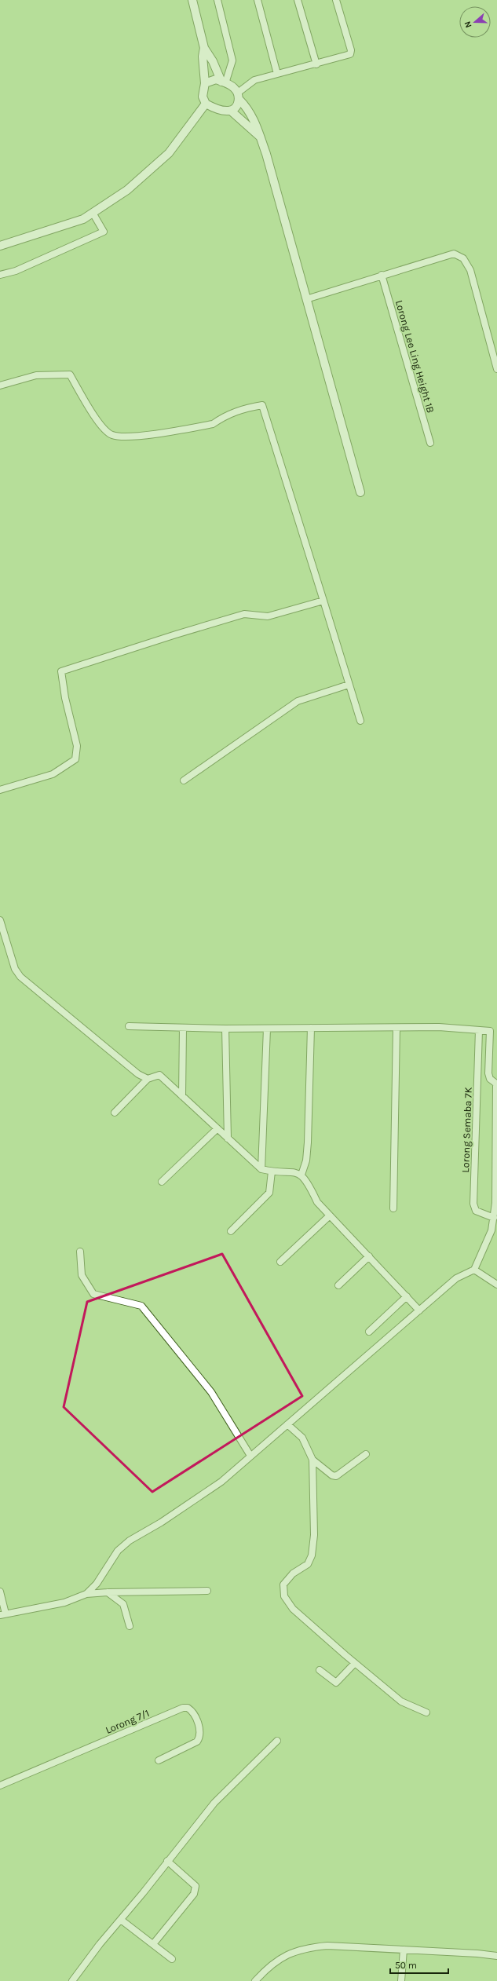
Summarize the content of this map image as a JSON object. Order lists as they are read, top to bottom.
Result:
{
  "streets": {
    "street": ["Lorong Lee Ling Height 1B", "Lorong Semaba 7K", "Lorong 7/1"]
  },
  "scale_bar": "50 m",
  "north": "left"
}
